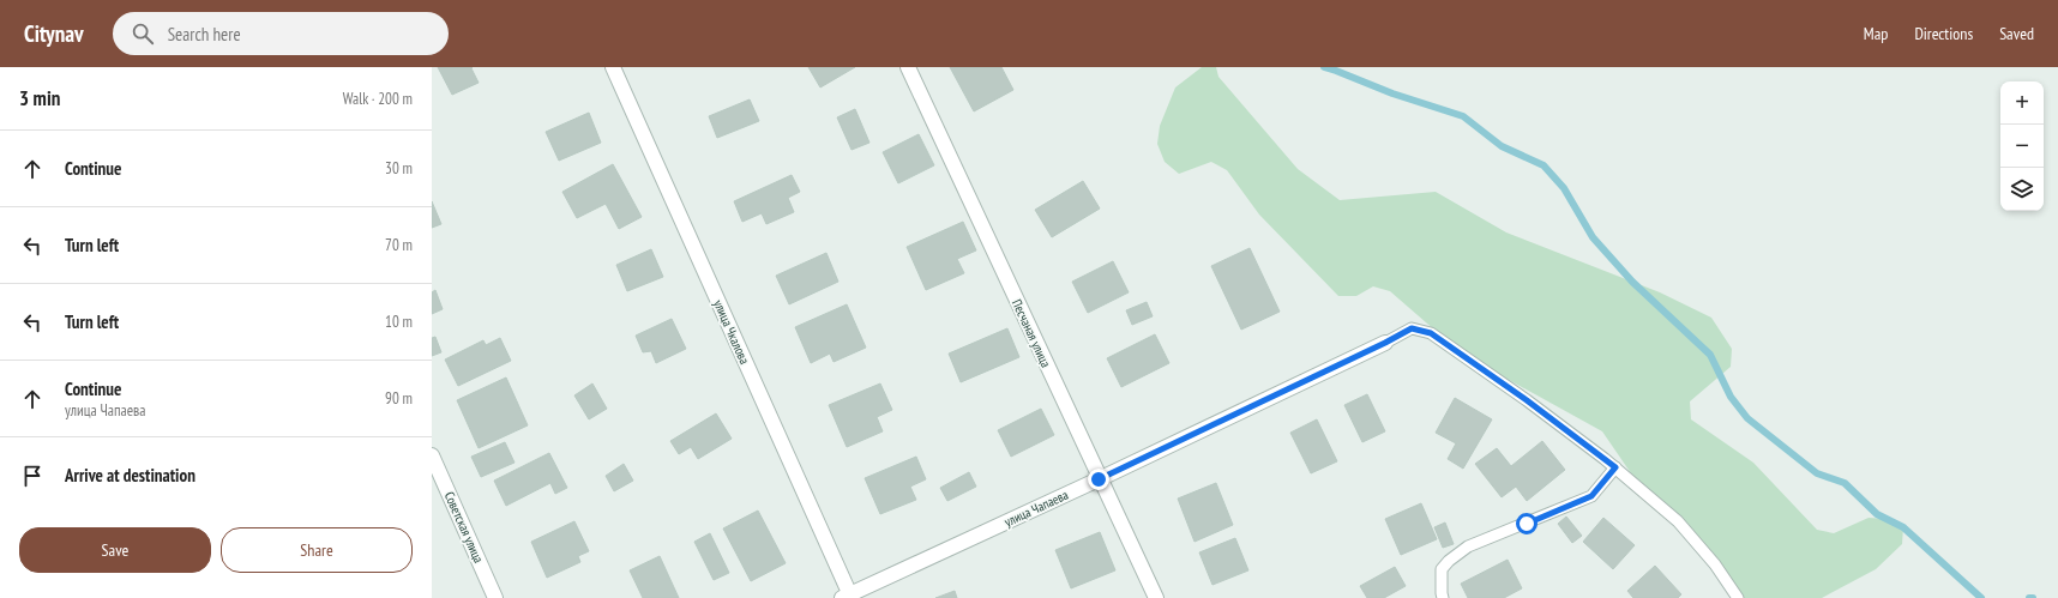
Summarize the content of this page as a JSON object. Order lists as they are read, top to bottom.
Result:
{
  "streets": {
    "street": [
      "улица Чкалова",
      "Песчаная улица",
      "улица Чапаева",
      "Советская улица"
    ]
  },
  "crossings": [
    ["улица Чкалова", "улица Чапаева"],
    ["Песчаная улица", "улица Чапаева"]
  ],
  "page": {
    "header": "Citynav",
    "search": "Search here",
    "nav": ["Map", "Directions", "Saved"],
    "heading": ["3 min", "Walk · 200 m"],
    "map_buttons": ["+", "−"],
    "list": [
      ["Continue", "30 m"],
      ["Turn left", "70 m"],
      ["Turn left", "10 m"],
      ["Continue", "улица Чапаева", "90 m"],
      "Arrive at destination"
    ],
    "buttons": ["Save", "Share"]
  }
}
